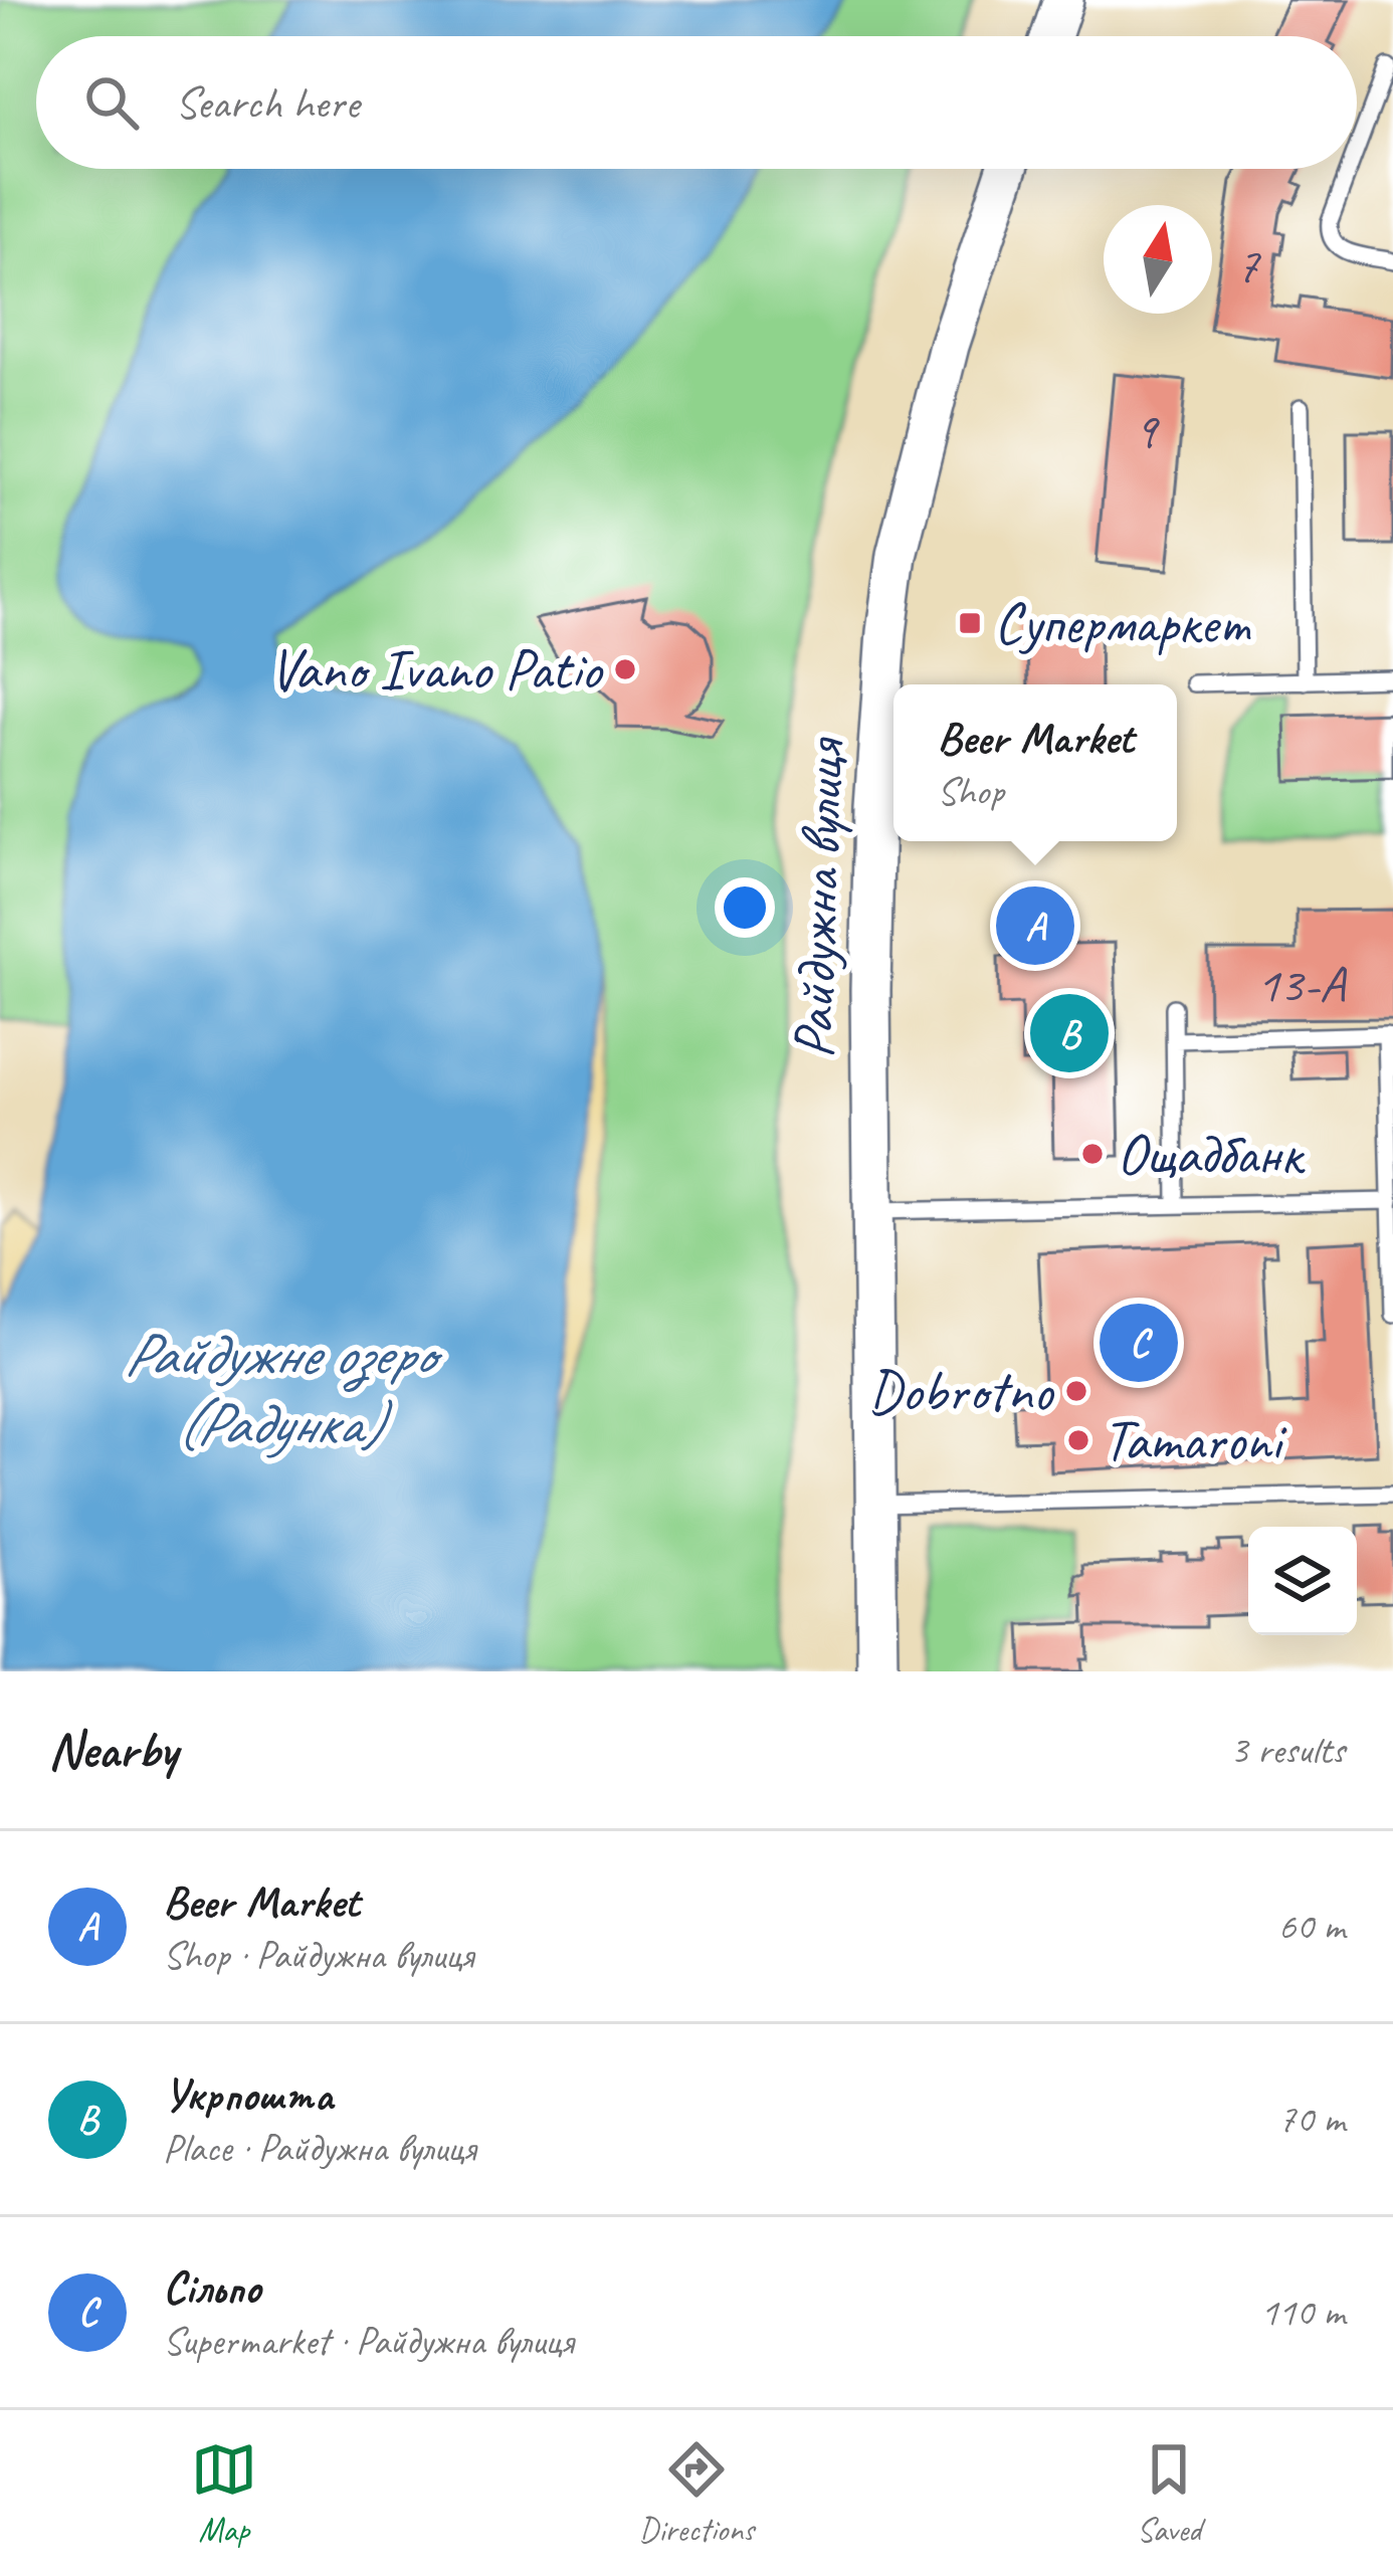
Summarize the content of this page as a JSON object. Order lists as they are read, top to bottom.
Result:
{
  "streets": {
    "street": ["Райдужна вулиця"]
  },
  "water": ["Райдужне озеро (Радунка)"],
  "places": {
    "transit": ["Супермаркет"],
    "other": [
      "Vano Ivano Patio",
      "Ощадбанк",
      "Dobrotno",
      "Tamaroni"
    ]
  },
  "house_numbers": ["7", "9", "13-А"],
  "north": "top",
  "page": {
    "search": "Search here",
    "popup": ["Beer Market", "Shop"],
    "pins": ["A", "B", "C"],
    "heading": ["Nearby", "3 results"],
    "list": [
      {
        "mark": "A",
        "name": "Beer Market",
        "note": "Shop · Райдужна вулиця",
        "value": "60 m"
      },
      {
        "mark": "B",
        "name": "Укрпошта",
        "note": "Place · Райдужна вулиця",
        "value": "70 m"
      },
      {
        "mark": "C",
        "name": "Сільпо",
        "note": "Supermarket · Райдужна вулиця",
        "value": "110 m"
      }
    ],
    "nav": ["Map", "Directions", "Saved"]
  }
}
